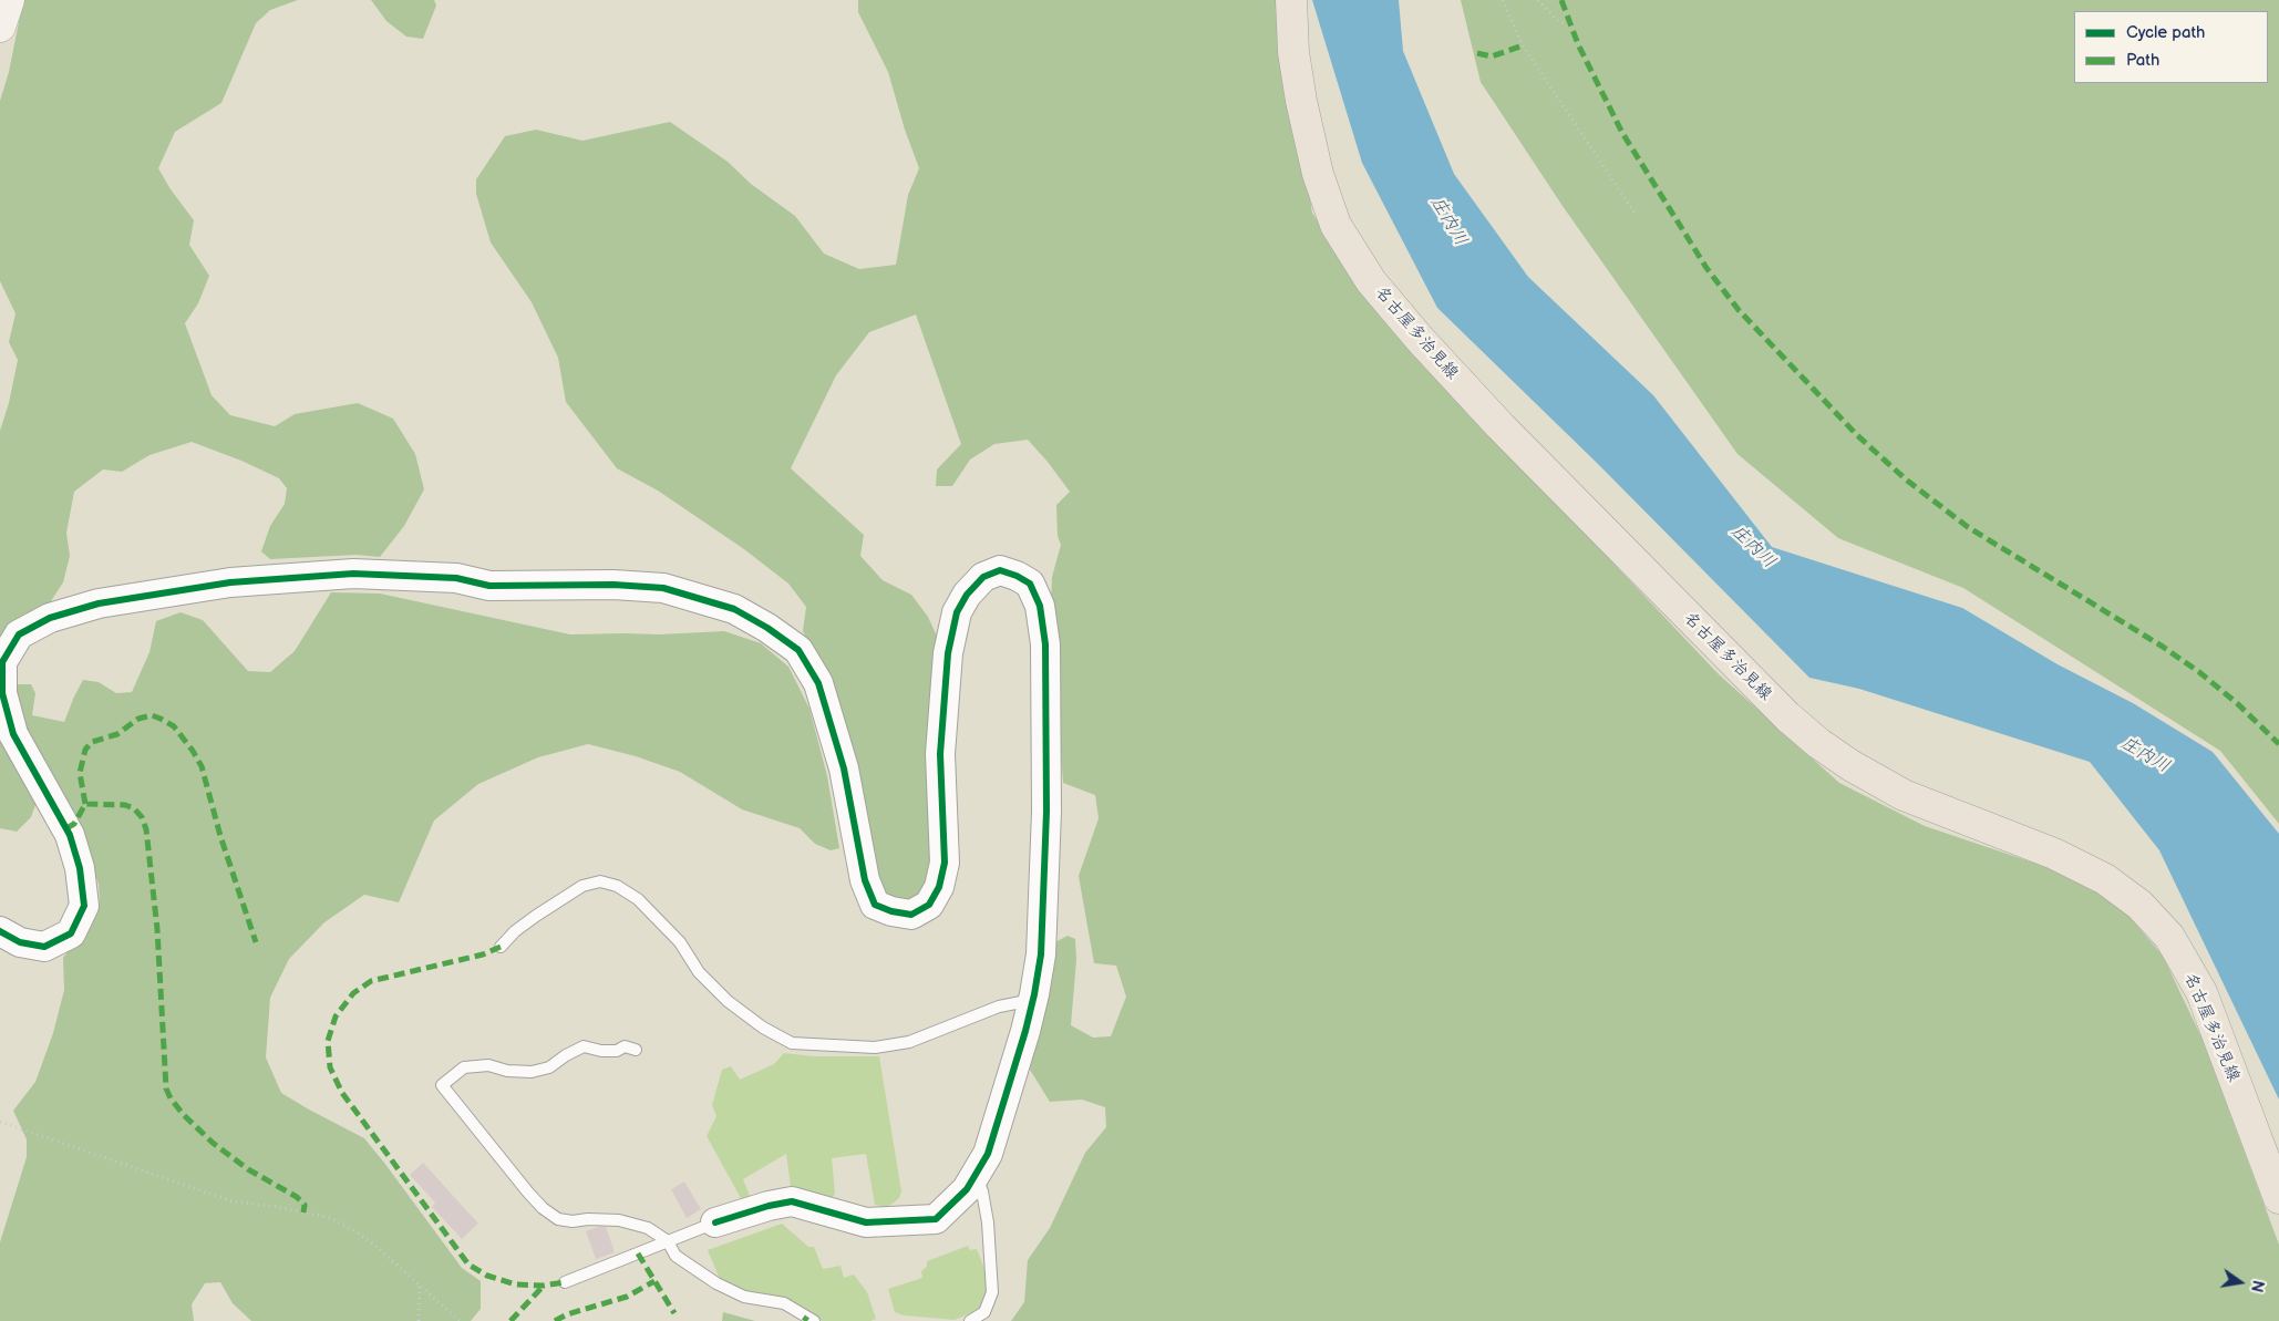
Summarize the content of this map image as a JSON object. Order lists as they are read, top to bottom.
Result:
{
  "streets": {
    "main road": ["名古屋多治見線"]
  },
  "water": ["庄内川"],
  "legend": ["Cycle path", "Path"],
  "north": "right"
}
